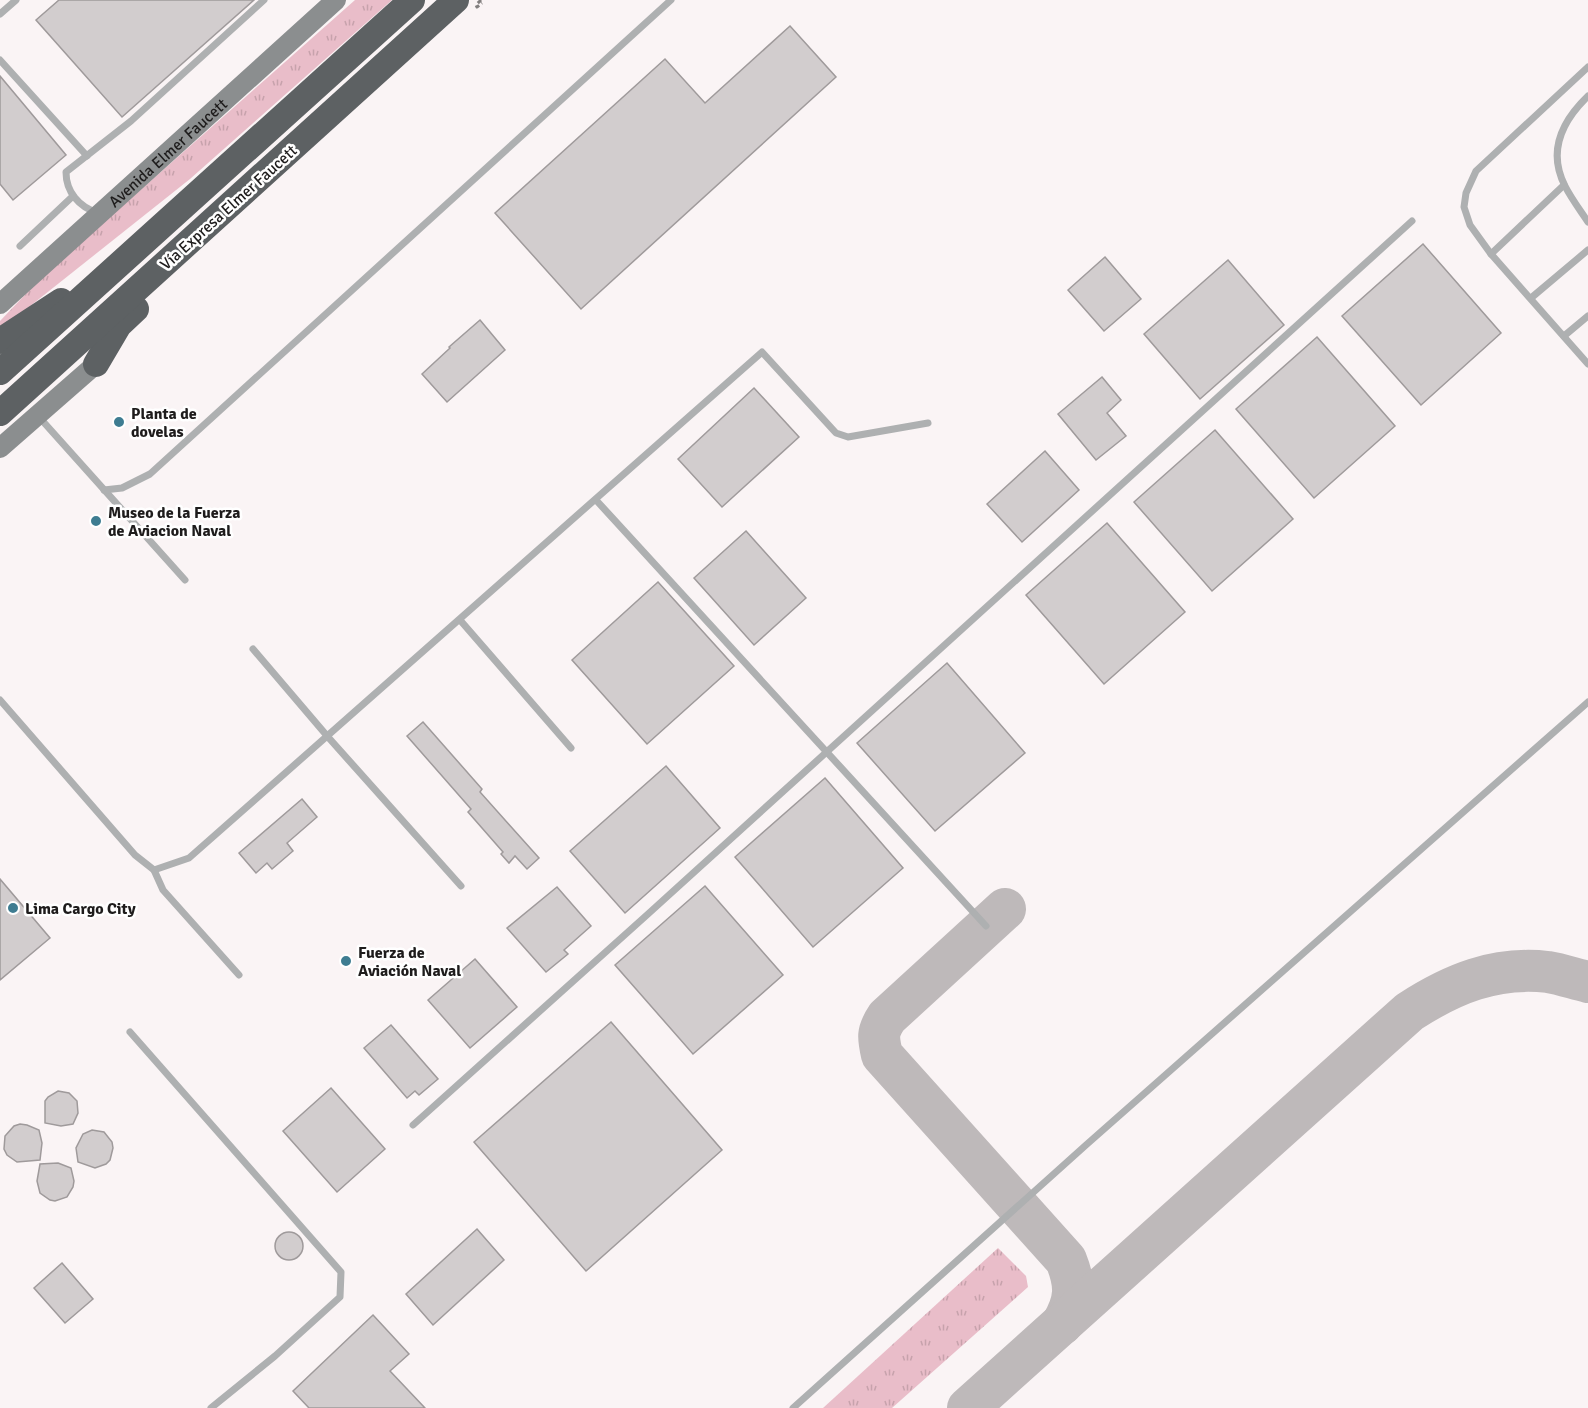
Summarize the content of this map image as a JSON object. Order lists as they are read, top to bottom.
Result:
{
  "streets": {
    "highway": ["Vía Expresa Elmer Faucett"],
    "main road": ["Avenida Elmer Faucett"]
  },
  "places": [
    "Planta de dovelas",
    "Museo de la Fuerza de Aviacion Naval",
    "Lima Cargo City",
    "Fuerza de Aviación Naval"
  ]
}
